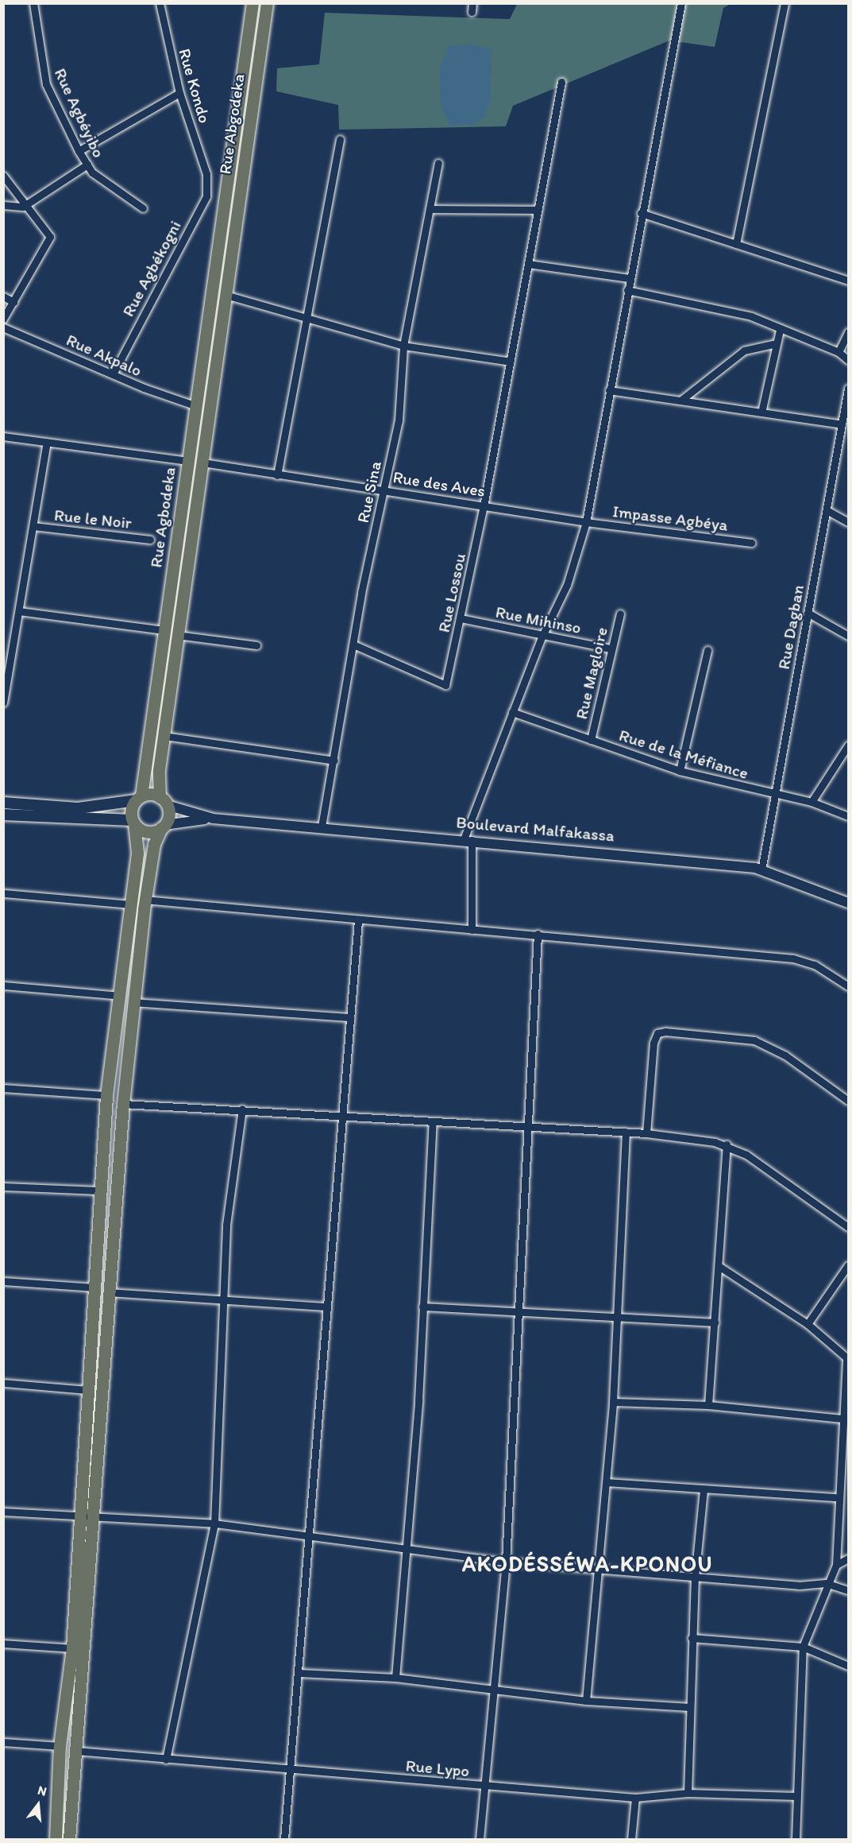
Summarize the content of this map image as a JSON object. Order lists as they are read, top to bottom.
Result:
{
  "streets": {
    "main road": ["Rue Abgodeka", "Rue Agbodeka"],
    "street": [
      "Rue Kondo",
      "Rue Agbéyibo",
      "Rue Agbékogni",
      "Rue Akpalo",
      "Rue des Aves",
      "Rue Sina",
      "Impasse Agbéya",
      "Rue le Noir",
      "Rue Lossou",
      "Rue Mihinso",
      "Rue Dagban",
      "Rue Magloire",
      "Rue de la Méfiance",
      "Boulevard Malfakassa",
      "Rue Lypo"
    ]
  },
  "crossings": [
    ["Rue Kondo", "Rue Agbékogni"],
    ["Rue Abgodeka", "Rue Agbodeka"],
    ["Rue Agbékogni", "Rue Akpalo"],
    ["Rue Akpalo", "Rue Agbodeka"],
    ["Rue des Aves", "Rue Sina"],
    ["Rue des Aves", "Rue Agbodeka"],
    ["Rue des Aves", "Impasse Agbéya"],
    ["Rue des Aves", "Rue Lossou"],
    ["Rue Sina", "Rue Lossou"],
    ["Rue Sina", "Boulevard Malfakassa"],
    ["Rue Agbodeka", "Rue Lypo"],
    ["Rue Lossou", "Rue Mihinso"],
    ["Rue Mihinso", "Rue Magloire"],
    ["Rue Dagban", "Rue de la Méfiance"],
    ["Rue Dagban", "Boulevard Malfakassa"],
    ["Rue Magloire", "Rue de la Méfiance"]
  ],
  "districts": ["AKODÉSSÉWA-KPONOU"],
  "north": "top"
}
